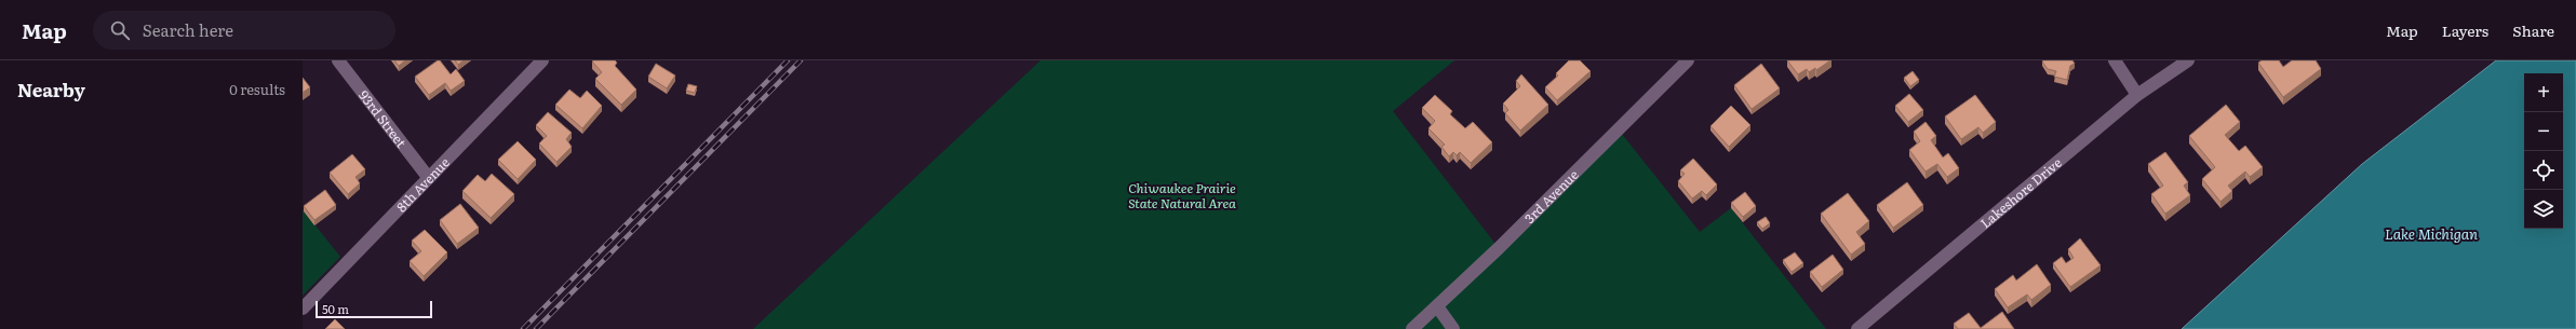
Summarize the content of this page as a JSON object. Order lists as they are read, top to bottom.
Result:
{
  "streets": {
    "street": [
      "93rd Street",
      "8th Avenue",
      "Lakeshore Drive",
      "3rd Avenue"
    ]
  },
  "crossings": [
    ["93rd Street", "8th Avenue"]
  ],
  "water": ["Lake Michigan"],
  "parks": ["Chiwaukee Prairie State Natural Area"],
  "scale_bar": "50 m",
  "page": {
    "header": "Map",
    "search": "Search here",
    "nav": ["Map", "Layers", "Share"],
    "heading": ["Nearby", "0 results"],
    "map_buttons": ["+", "−"],
    "scale": "50 m"
  }
}
